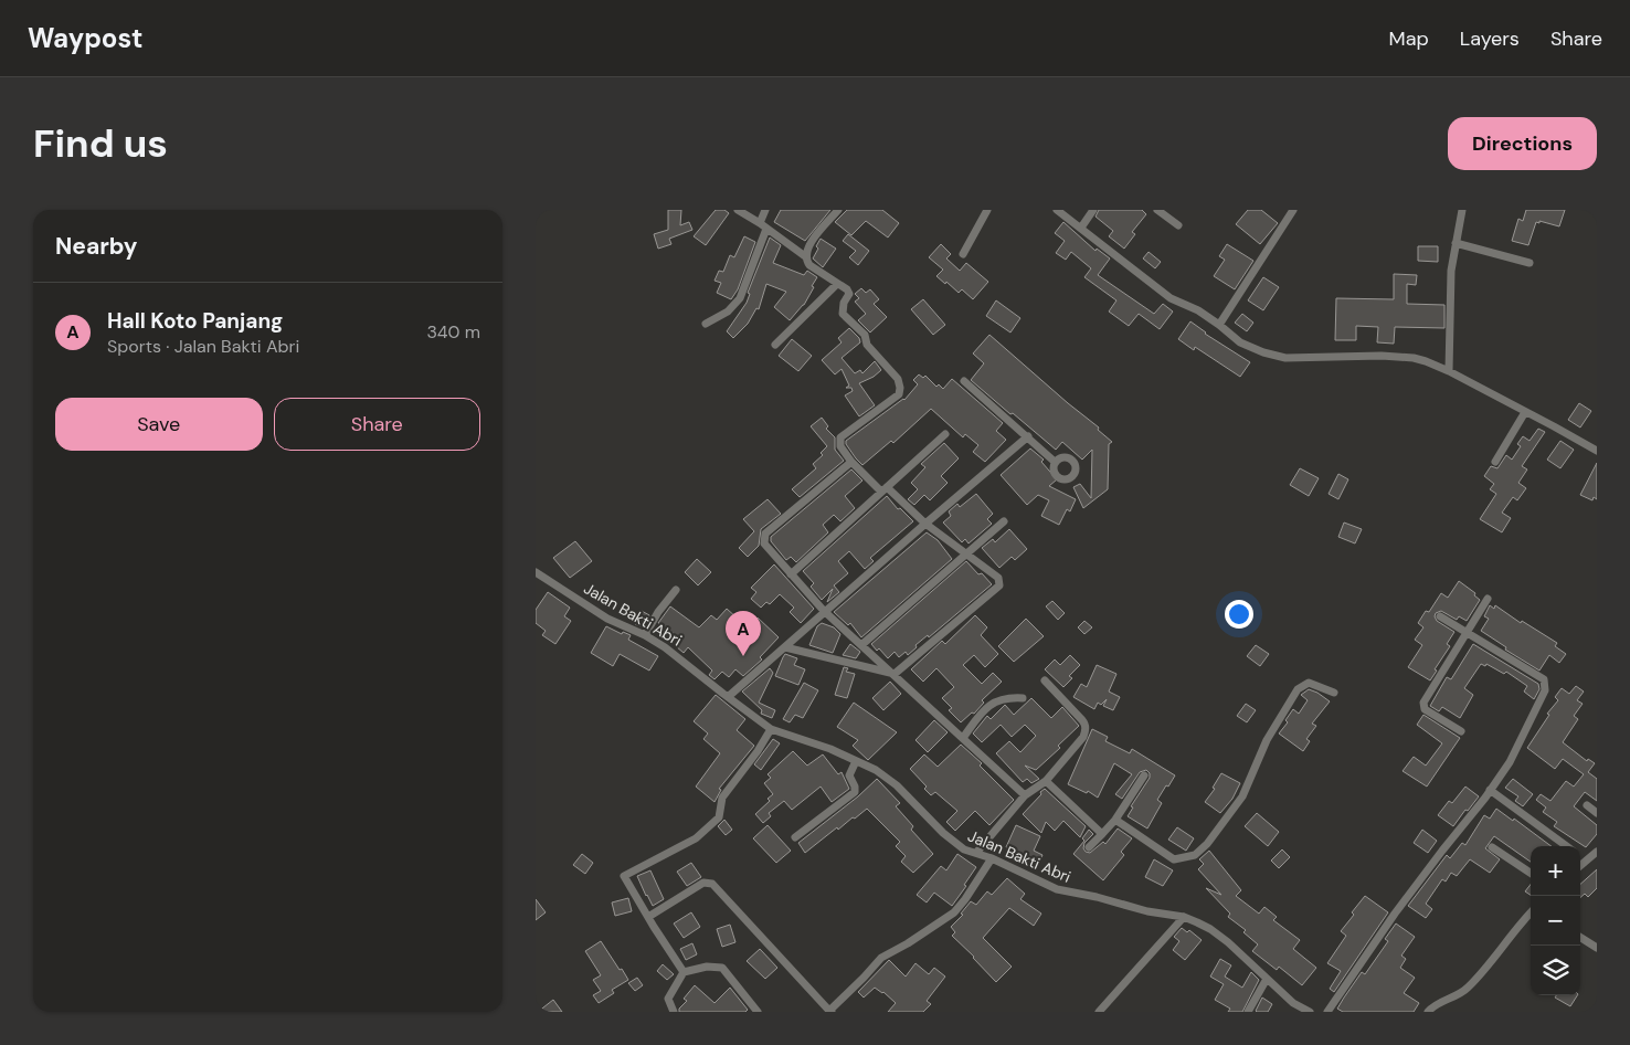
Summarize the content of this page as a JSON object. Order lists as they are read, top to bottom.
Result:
{
  "streets": {
    "street": ["Jalan Bakti Abri"]
  },
  "page": {
    "header": "Waypost",
    "nav": ["Map", "Layers", "Share"],
    "buttons": [
      "Directions",
      ["Save", "Share"]
    ],
    "title": "Find us",
    "heading": "Nearby",
    "list": [
      {
        "mark": "A",
        "name": "Hall Koto Panjang",
        "note": "Sports · Jalan Bakti Abri",
        "value": "340 m"
      }
    ],
    "pins": "A",
    "map_buttons": ["+", "−"]
  }
}
